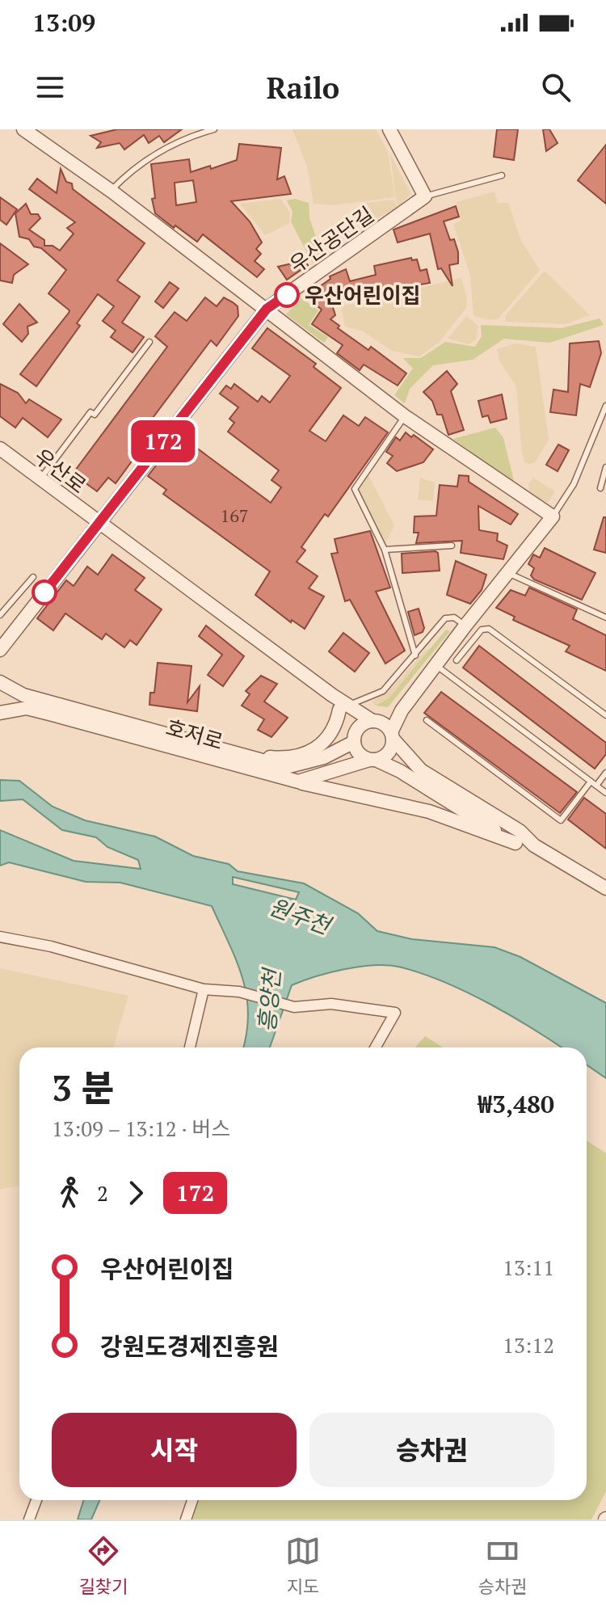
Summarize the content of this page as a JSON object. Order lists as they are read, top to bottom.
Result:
{
  "streets": {
    "street": ["우산공단길", "우산로", "호저로"]
  },
  "crossings": [
    ["우산공단길", "우산로"]
  ],
  "water": ["원주천", "흥양천"],
  "places": ["우산어린이집"],
  "lines": ["bus line 172"],
  "house_numbers": ["167"],
  "page": {
    "status": "13:09",
    "header": "Railo",
    "on_map": "172",
    "heading": ["3 분", "13:09 – 13:12 · 버스", "₩3,480"],
    "legs": ["2", "172"],
    "list": [
      {
        "name": "우산어린이집",
        "value": "13:11"
      },
      {
        "name": "강원도경제진흥원",
        "value": "13:12"
      }
    ],
    "buttons": ["시작", "승차권"],
    "tabs": ["길찾기", "지도", "승차권"]
  }
}
